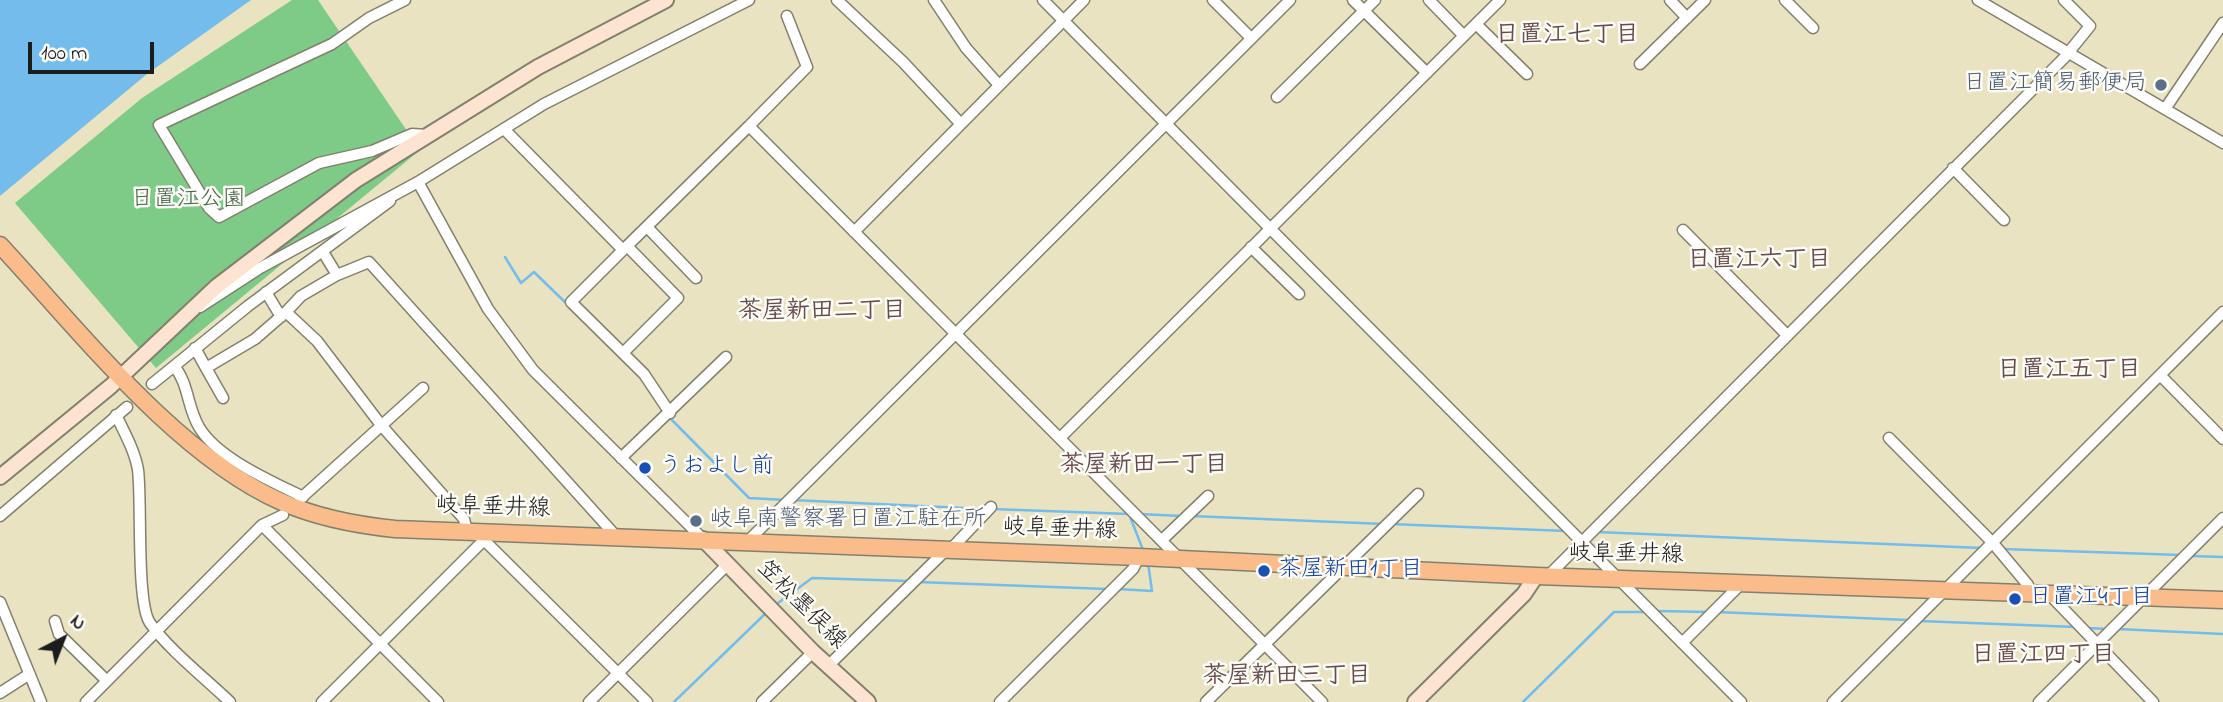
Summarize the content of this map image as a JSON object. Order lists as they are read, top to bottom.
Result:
{
  "streets": {
    "main road": ["岐阜垂井線"],
    "street": ["笠松墨俣線"]
  },
  "crossings": [
    ["岐阜垂井線", "笠松墨俣線"]
  ],
  "districts": [
    "日置江七丁目",
    "日置江六丁目",
    "茶屋新田二丁目",
    "日置江五丁目",
    "茶屋新田一丁目",
    "日置江四丁目",
    "茶屋新田三丁目"
  ],
  "parks": ["日置江公園"],
  "places": [
    "日置江簡易郵便局",
    "うおよし前",
    "岐阜南警察署日置江駐在所",
    "茶屋新田1丁目",
    "日置江4丁目"
  ],
  "scale_bar": "100 m",
  "north": "top right"
}
